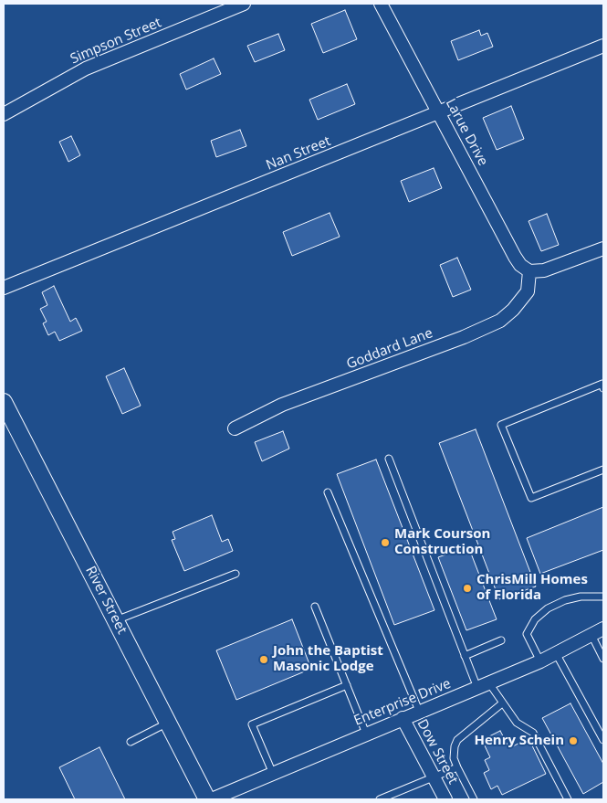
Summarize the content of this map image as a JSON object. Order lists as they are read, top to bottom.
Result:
{
  "streets": {
    "street": [
      "Simpson Street",
      "Larue Drive",
      "Nan Street",
      "Goddard Lane",
      "River Street",
      "Enterprise Drive",
      "Dow Street"
    ]
  },
  "crossings": [
    ["Larue Drive", "Nan Street"],
    ["Larue Drive", "Goddard Lane"],
    ["Enterprise Drive", "Dow Street"]
  ],
  "places": [
    "Mark Courson Construction",
    "ChrisMill Homes of Florida",
    "John the Baptist Masonic Lodge",
    "Henry Schein"
  ]
}
